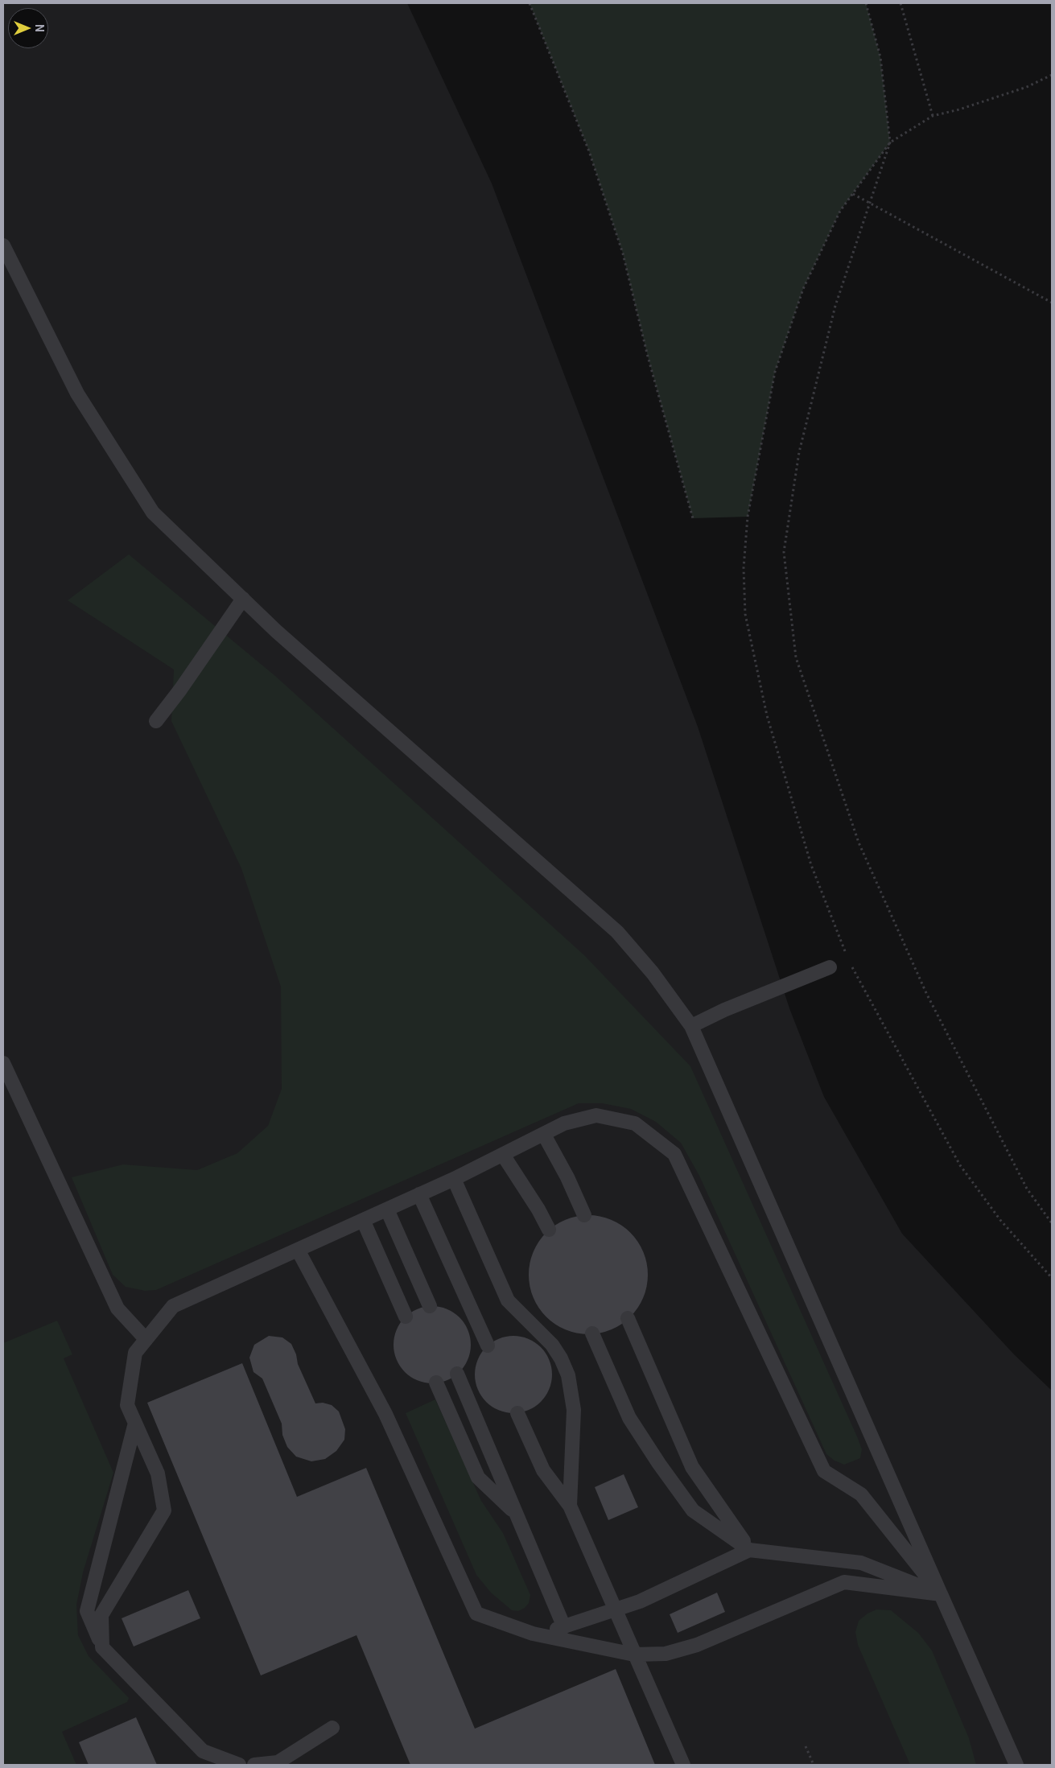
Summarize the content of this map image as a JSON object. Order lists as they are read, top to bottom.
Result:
{
  "north": "right"
}
